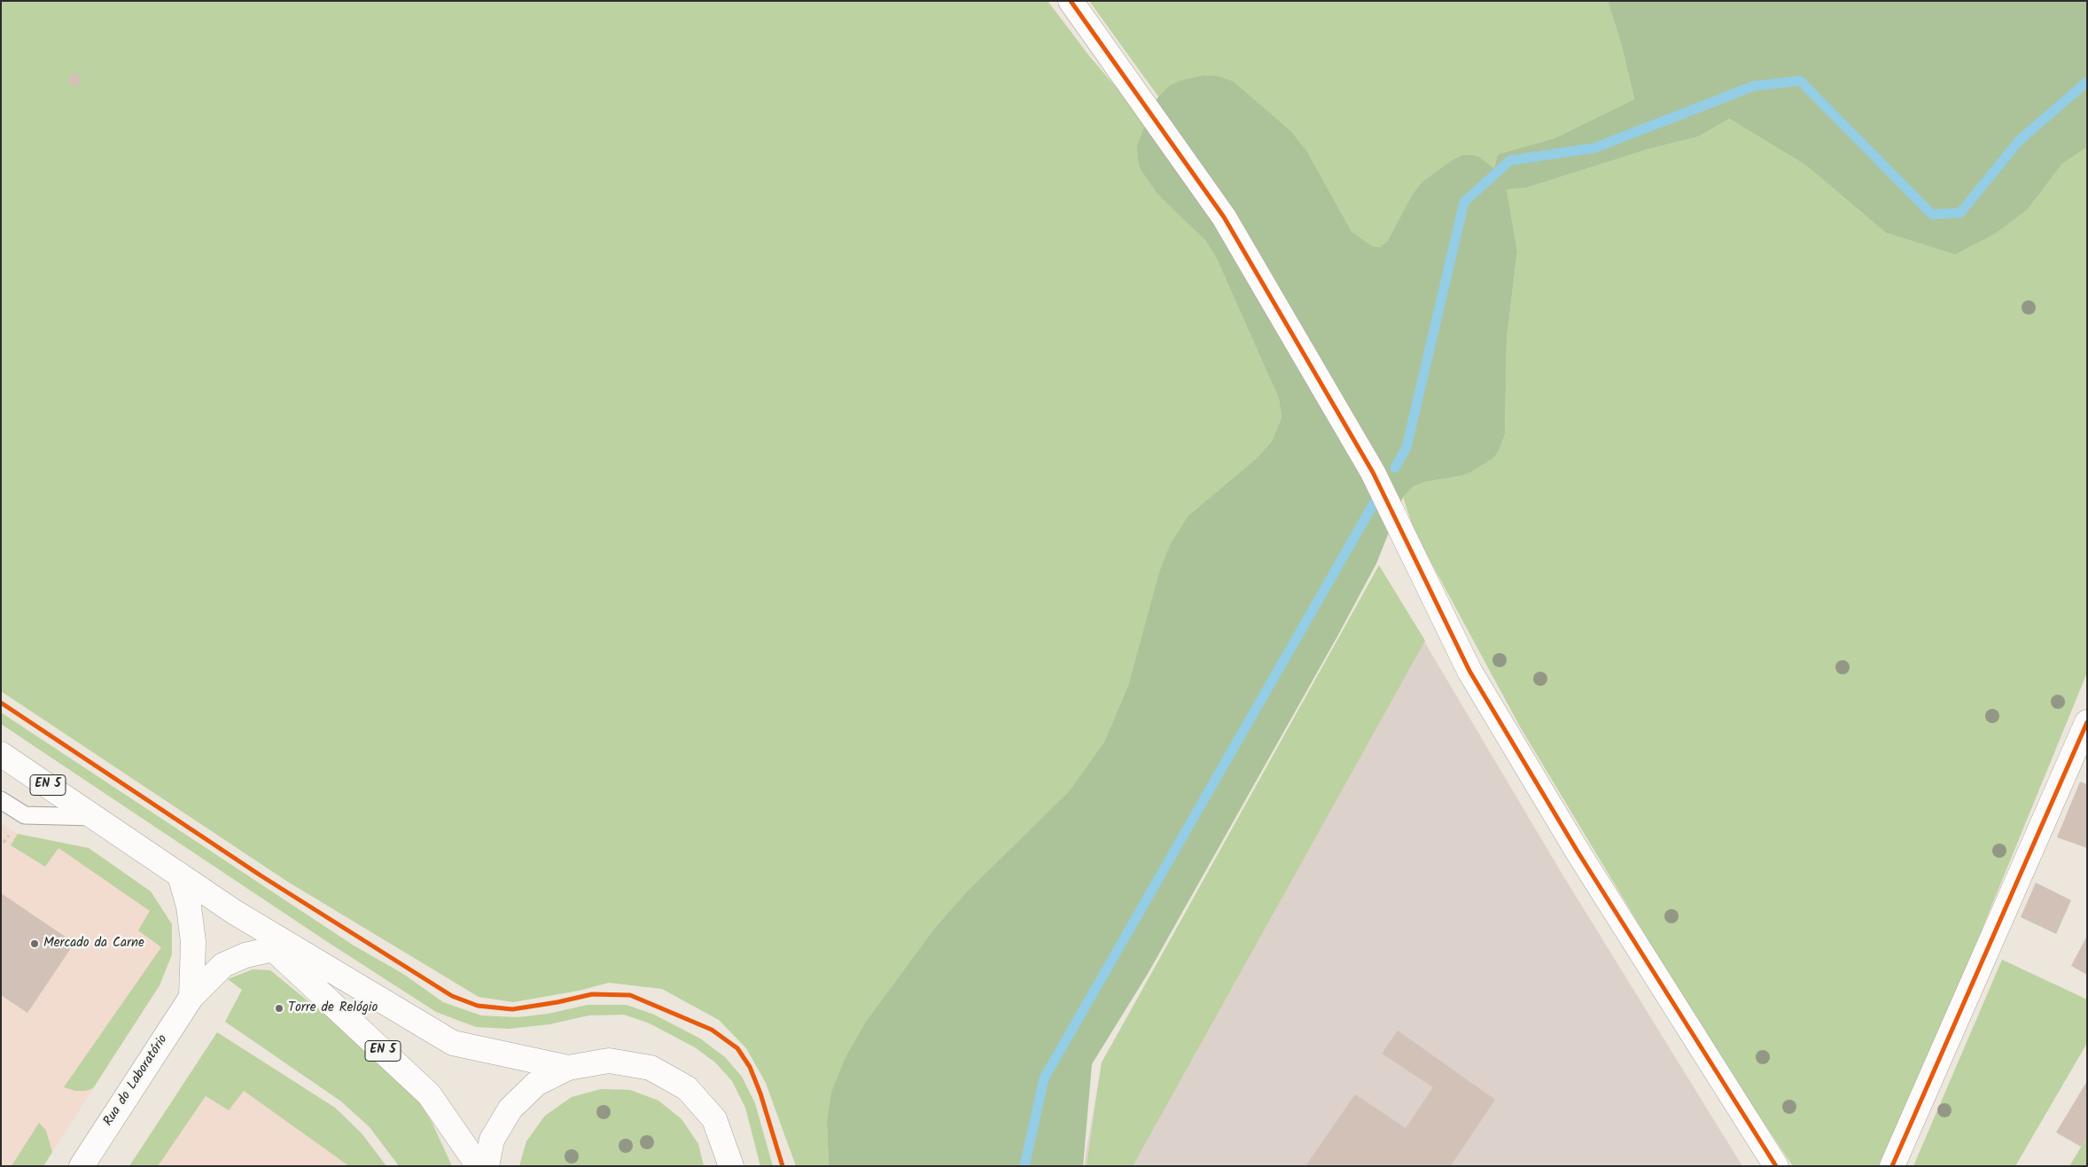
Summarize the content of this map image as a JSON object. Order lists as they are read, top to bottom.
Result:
{
  "streets": {
    "street": ["EN 5", "Rua do Laboratório"]
  },
  "crossings": [
    ["EN 5", "Rua do Laboratório"]
  ],
  "places": ["Mercado da Carne", "Torre de Relógio"]
}
